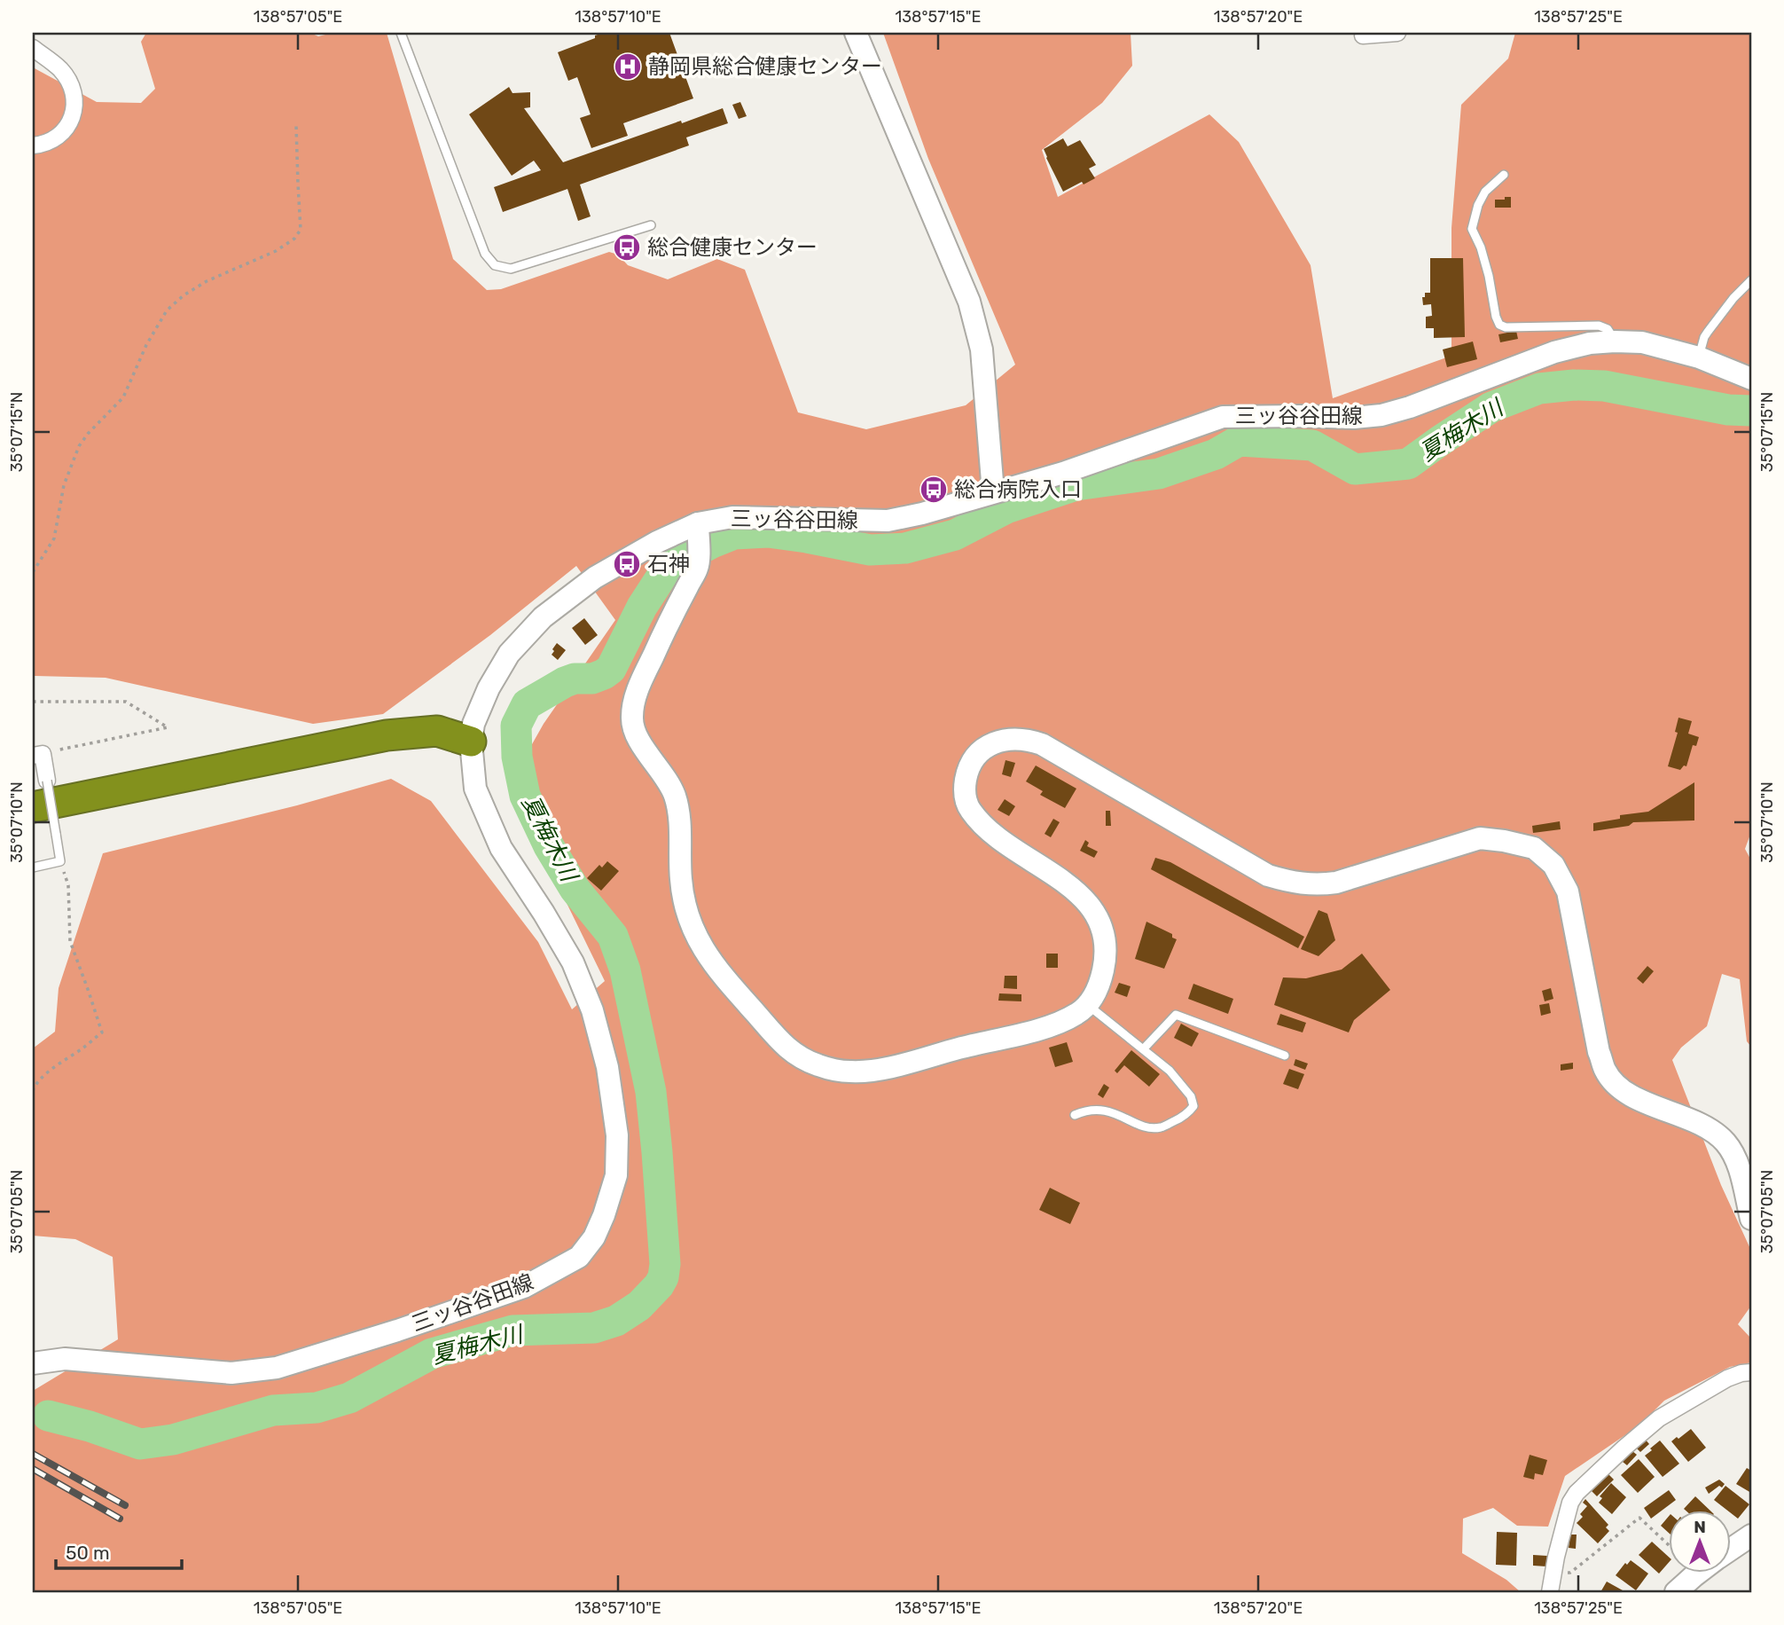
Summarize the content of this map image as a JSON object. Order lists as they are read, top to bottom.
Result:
{
  "streets": {
    "street": ["三ッ谷谷田線"]
  },
  "water": ["夏梅木川"],
  "places": {
    "hospital": ["静岡県総合健康センター"],
    "bus stop": ["総合健康センター", "総合病院入口", "石神"]
  },
  "scale_bar": "50 m",
  "north": "top",
  "coordinates": [
    "138°57'05\"E",
    "138°57'10\"E",
    "138°57'15\"E",
    "138°57'20\"E",
    "138°57'25\"E",
    "35°07'15\"N",
    "35°07'10\"N",
    "35°07'05\"N"
  ]
}
